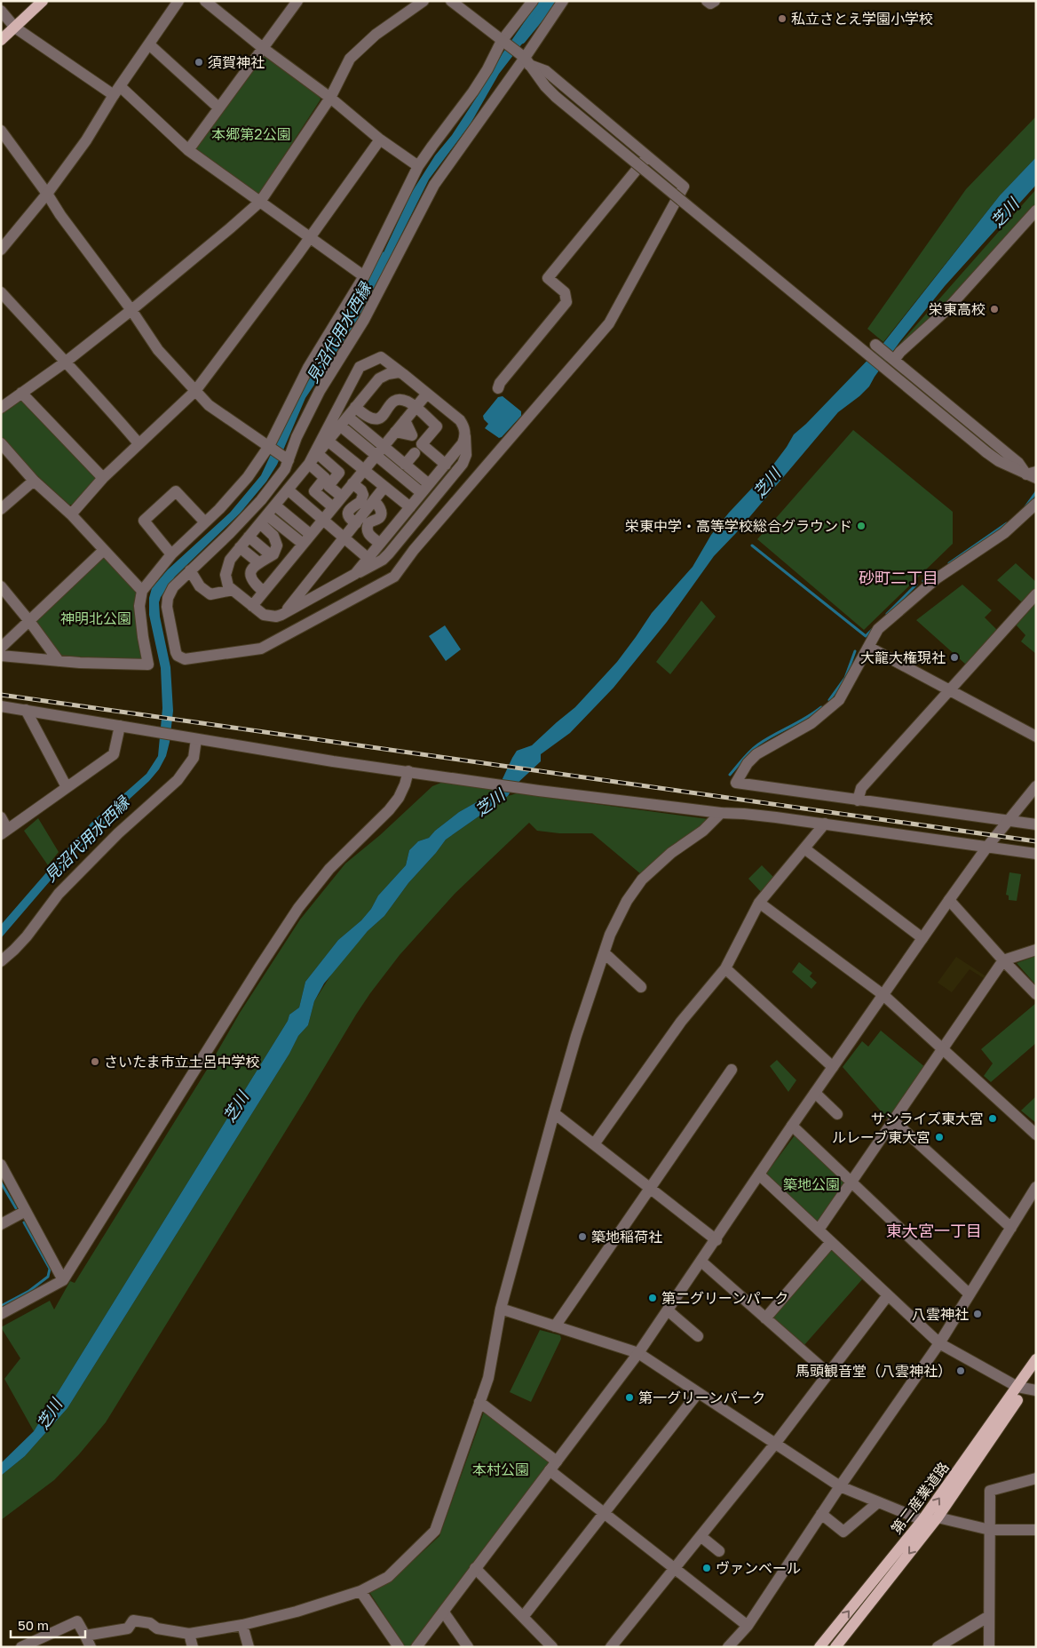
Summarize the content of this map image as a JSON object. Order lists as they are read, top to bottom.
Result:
{
  "streets": {
    "main road": ["第二産業道路"]
  },
  "districts": ["砂町二丁目", "東大宮一丁目"],
  "water": ["芝川", "見沼代用水西縁"],
  "parks": [
    "本郷第2公園",
    "神明北公園",
    "築地公園",
    "本村公園"
  ],
  "places": [
    "私立さとえ学園小学校",
    "須賀神社",
    "栄東高校",
    "栄東中学・高等学校総合グラウンド",
    "大龍大権現社",
    "さいたま市立土呂中学校",
    "サンライズ東大宮",
    "ルレーブ東大宮",
    "築地稲荷社",
    "第二グリーンパーク",
    "八雲神社",
    "馬頭観音堂（八雲神社）",
    "第一グリーンパーク",
    "ヴァンベール"
  ],
  "scale_bar": "50 m"
}
